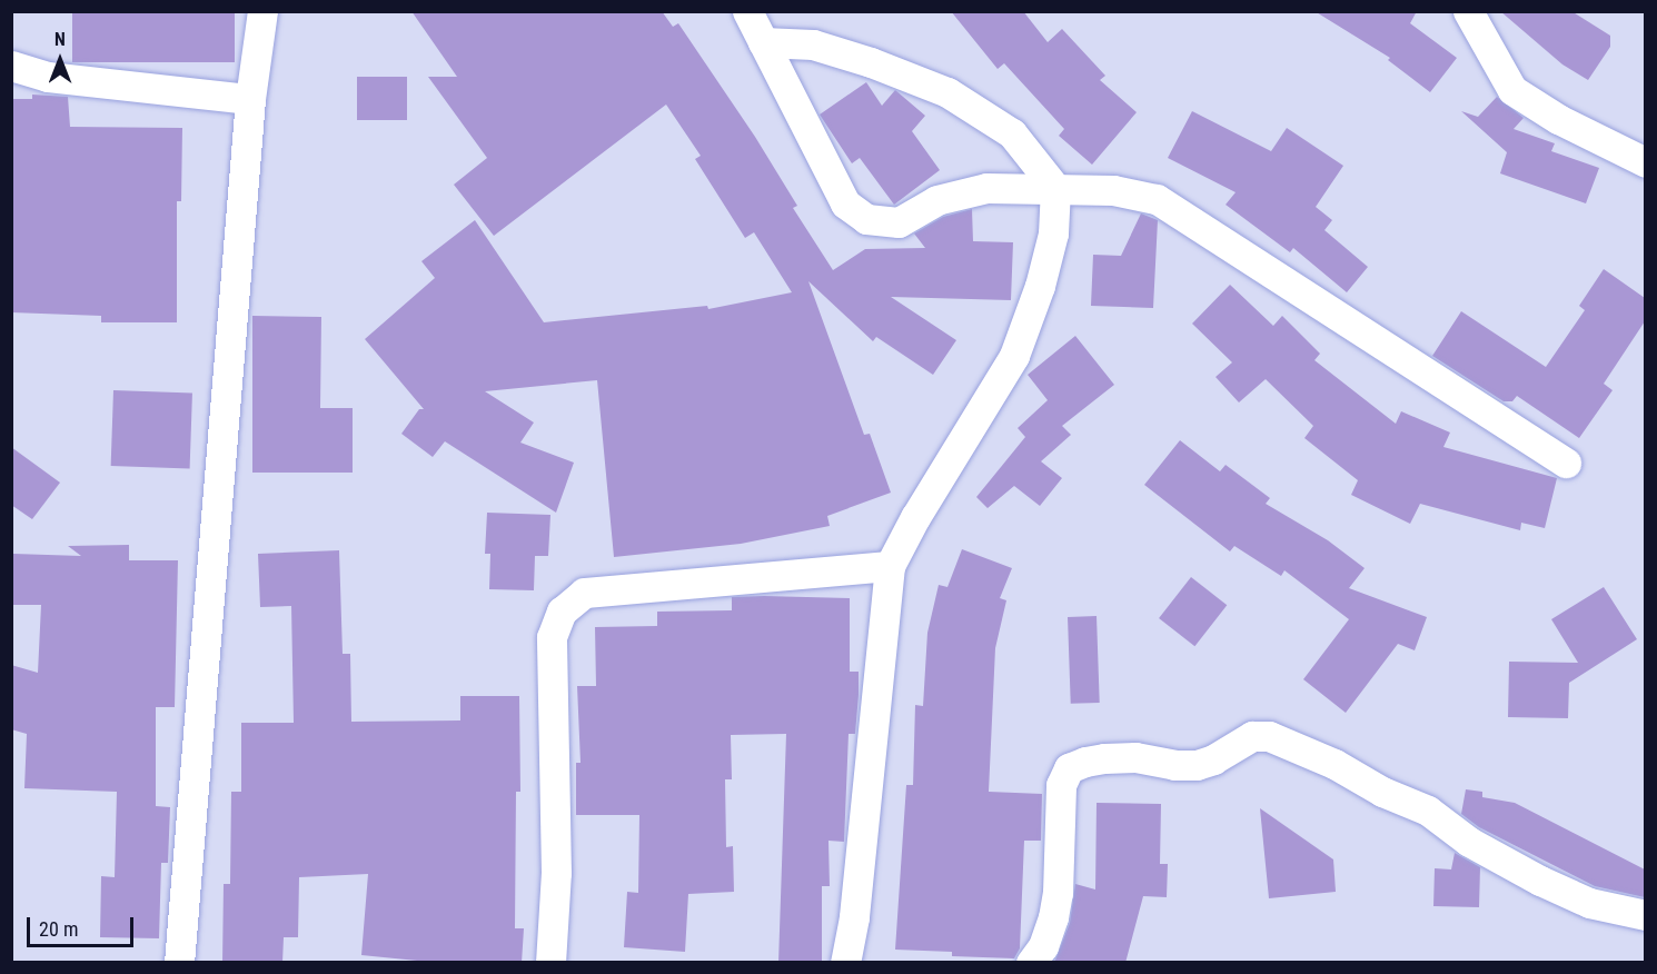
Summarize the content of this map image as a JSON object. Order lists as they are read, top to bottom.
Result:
{
  "scale_bar": "20 m",
  "north": "top"
}
